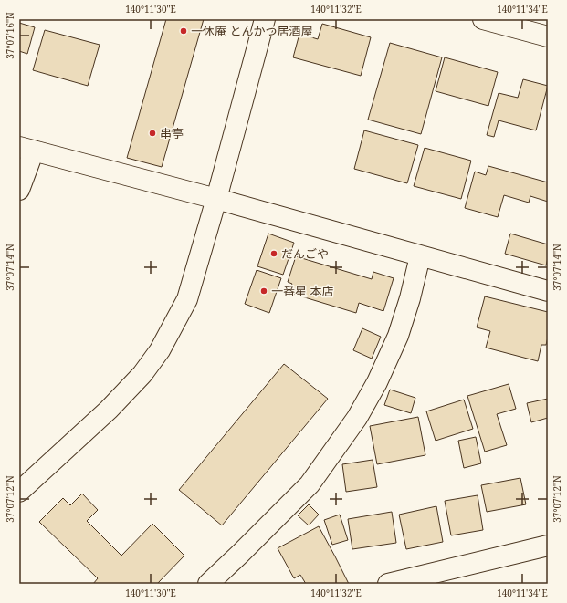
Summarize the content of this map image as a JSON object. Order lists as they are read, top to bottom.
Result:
{
  "places": [
    "一休庵 とんかつ居酒屋",
    "串亭",
    "だんごや",
    "一番星 本店"
  ],
  "coordinates": [
    "140°11'30\"E",
    "140°11'32\"E",
    "140°11'34\"E",
    "37°07'16\"N",
    "37°07'14\"N",
    "37°07'12\"N"
  ]
}
